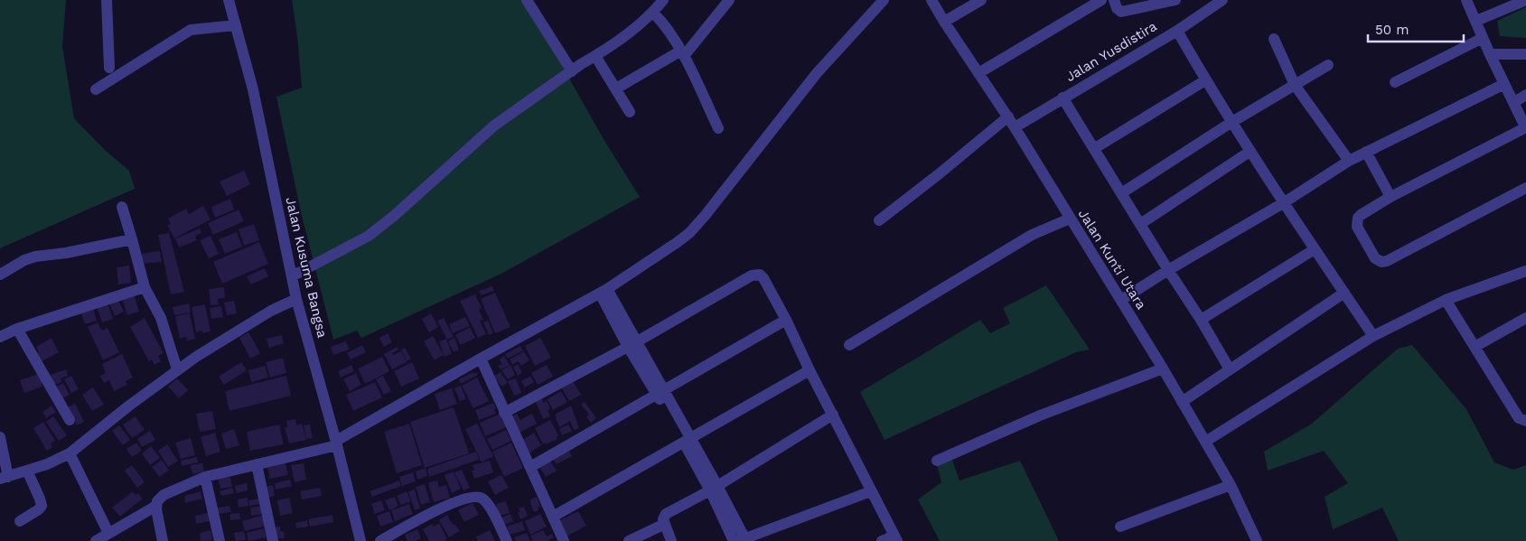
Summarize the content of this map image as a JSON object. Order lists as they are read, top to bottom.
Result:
{
  "streets": {
    "street": ["Jalan Yusdistira", "Jalan Kunti Utara", "Jalan Kusuma Bangsa"]
  },
  "crossings": [
    ["Jalan Yusdistira", "Jalan Kunti Utara"]
  ],
  "scale_bar": "50 m"
}
